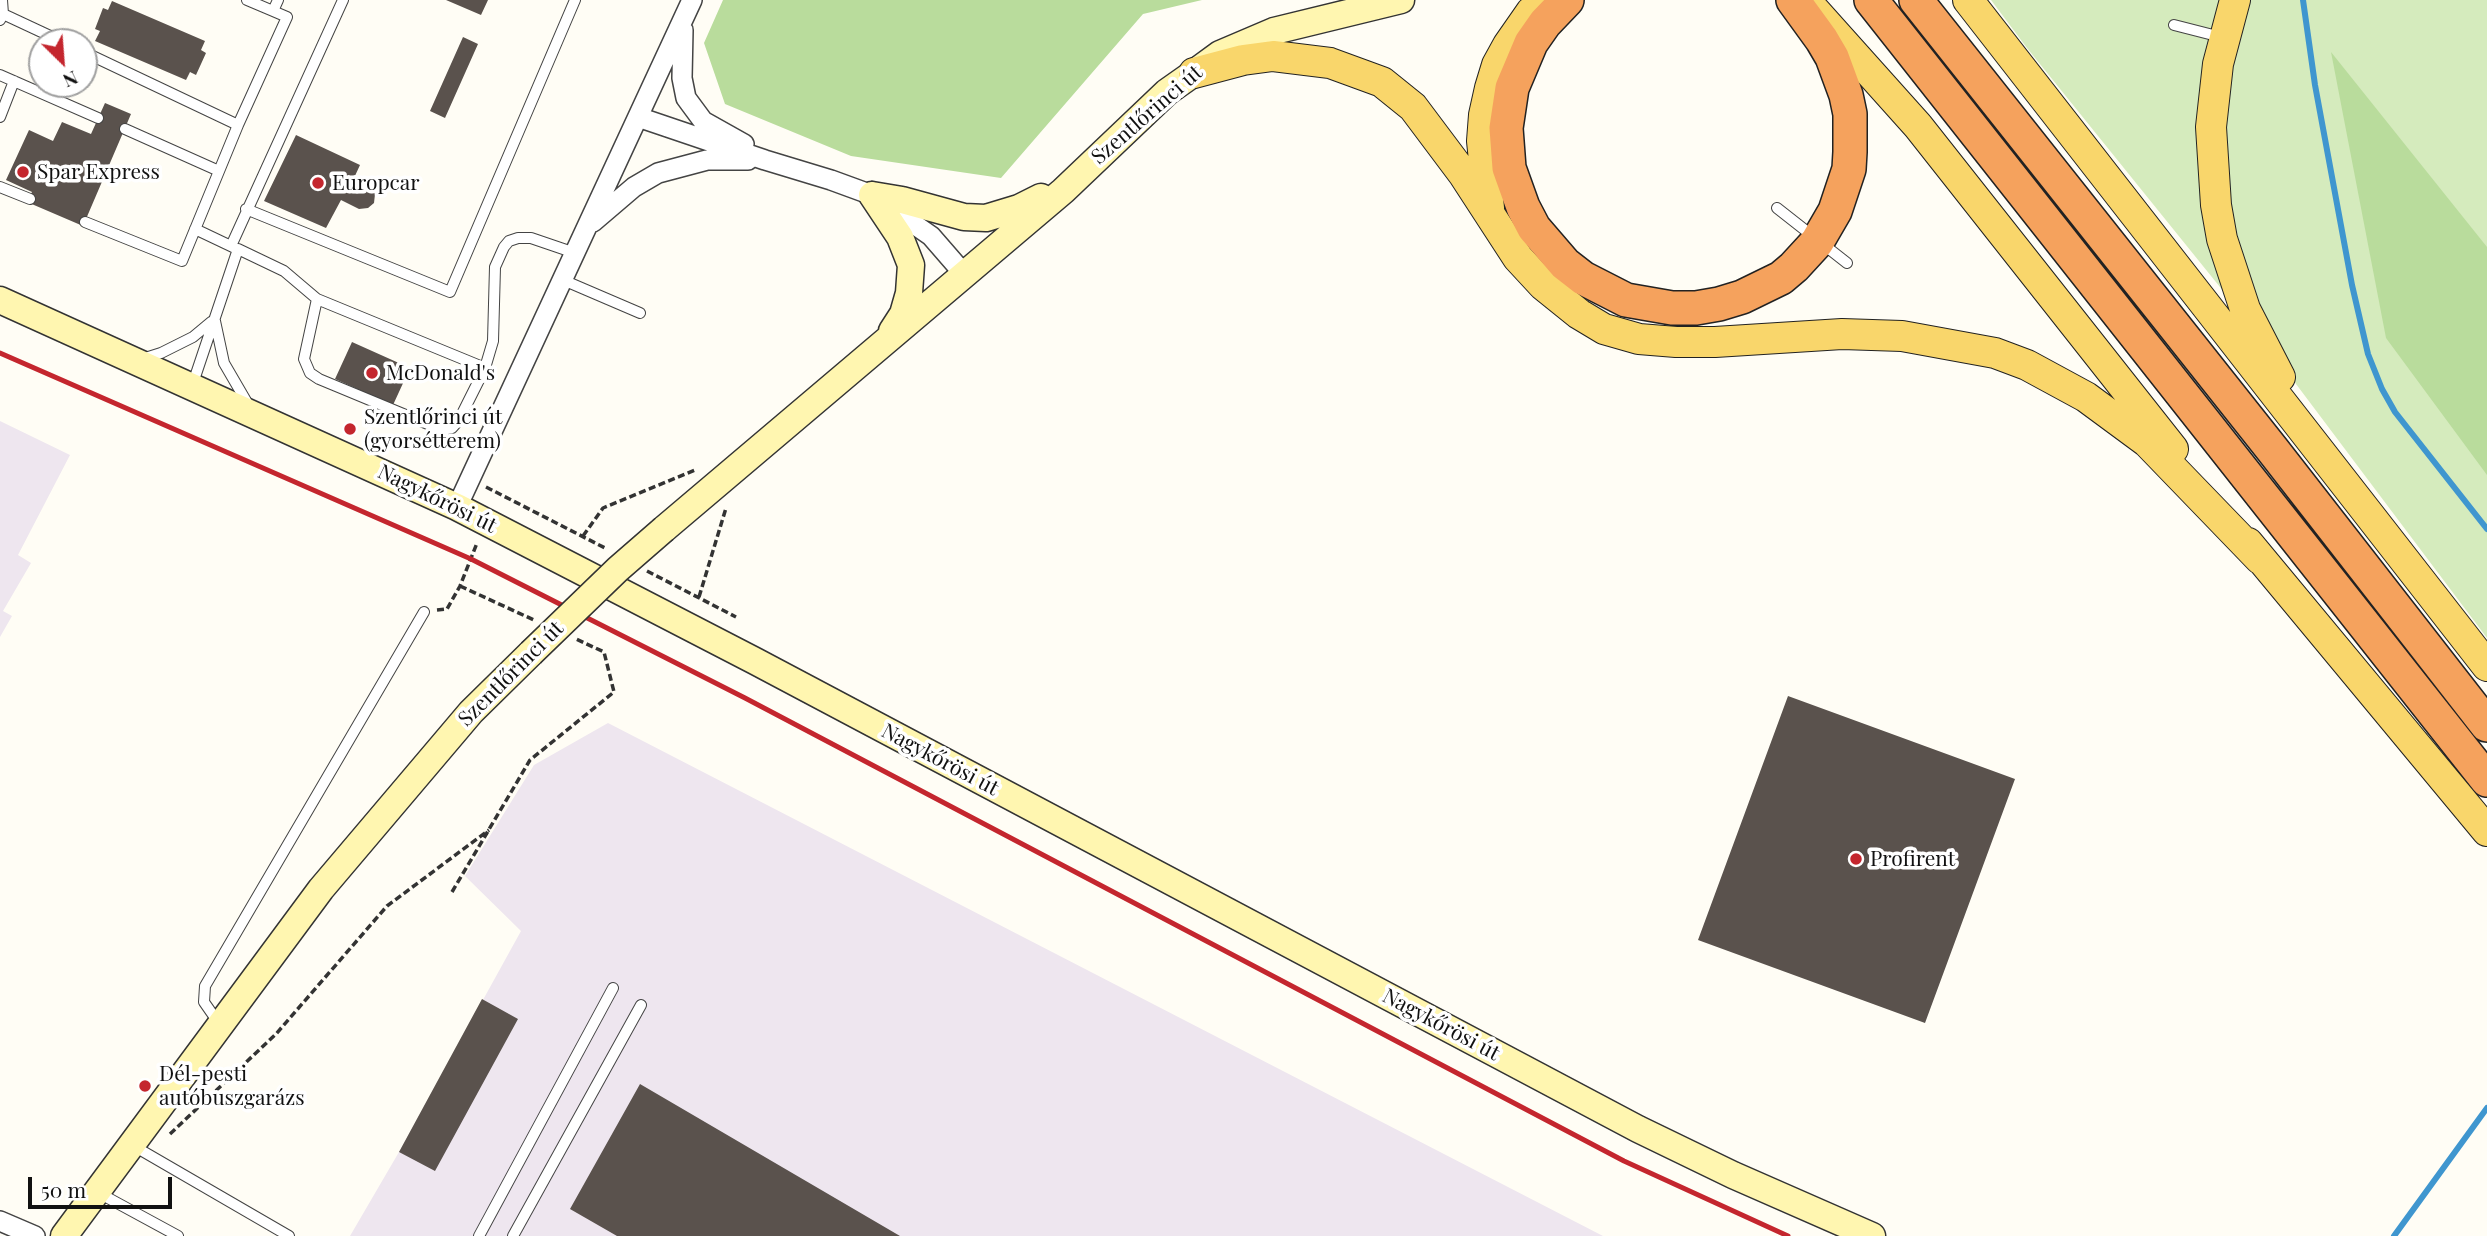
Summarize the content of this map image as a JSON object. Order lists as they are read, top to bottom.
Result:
{
  "streets": {
    "main road": ["Szentlőrinci út", "Nagykőrösi út"]
  },
  "places": [
    "Spar Express",
    "Europcar",
    "McDonald's",
    "Szentlőrinci út (gyorsétterem)",
    "Profirent",
    "Dél-pesti autóbuszgarázs"
  ],
  "scale_bar": "50 m",
  "north": "bottom right"
}
